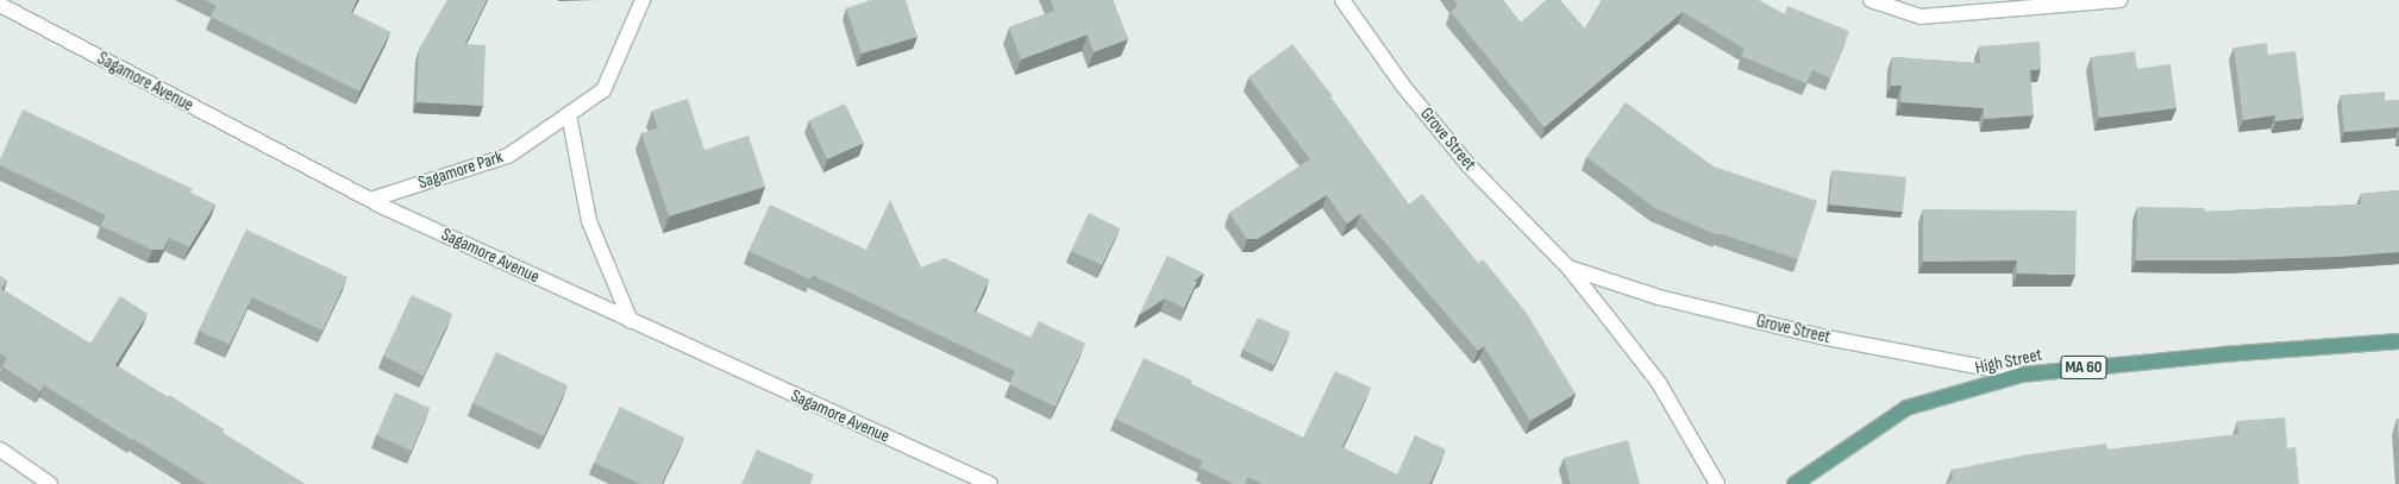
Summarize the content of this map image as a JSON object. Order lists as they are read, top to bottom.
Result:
{
  "streets": {
    "main road": ["High Street", "MA 60"],
    "street": ["Sagamore Avenue", "Grove Street", "Sagamore Park"]
  },
  "crossings": [
    ["Sagamore Avenue", "Sagamore Park"],
    ["Grove Street", "High Street"]
  ]
}
